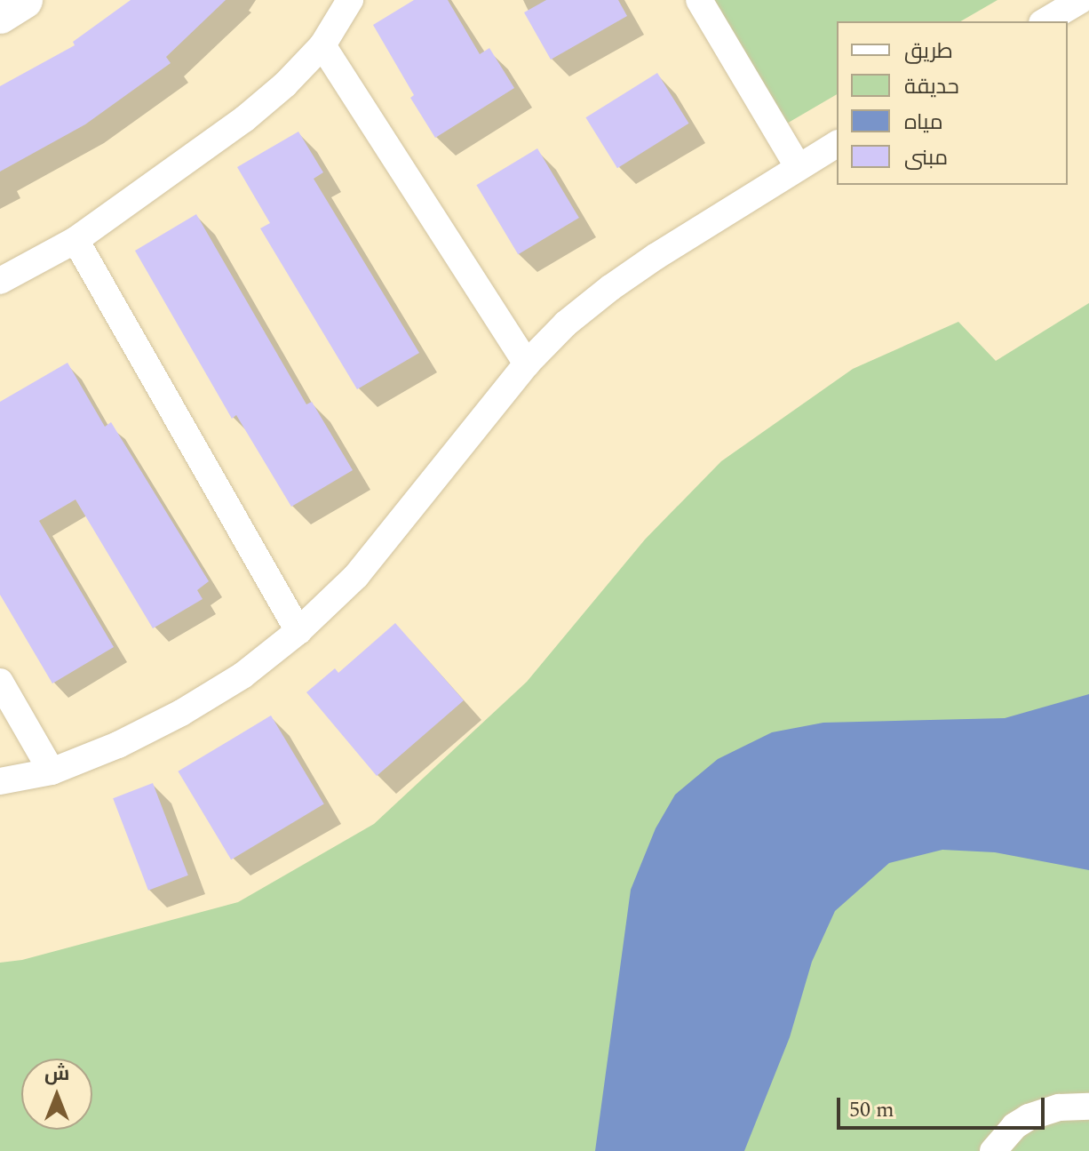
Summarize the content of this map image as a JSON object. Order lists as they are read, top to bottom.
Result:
{
  "legend": [
    "طريق",
    "حديقة",
    "مياه",
    "مبنى"
  ],
  "scale_bar": "50 m",
  "north": "top"
}
